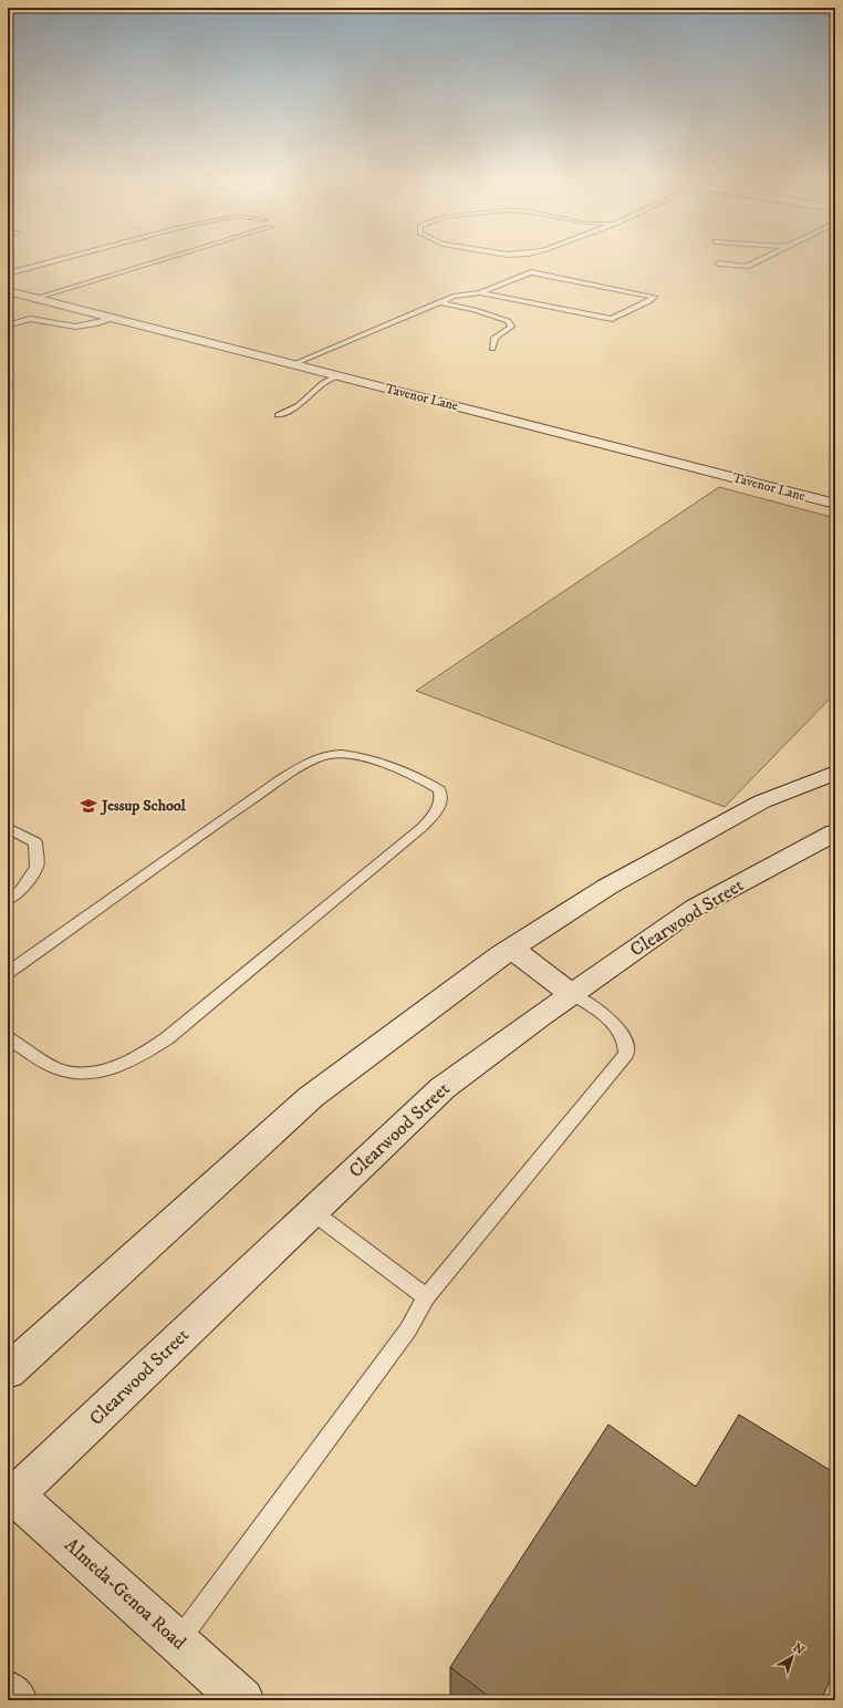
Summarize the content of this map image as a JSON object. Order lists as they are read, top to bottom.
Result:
{
  "streets": {
    "street": ["Tavenor Lane", "Clearwood Street", "Almeda-Genoa Road"]
  },
  "crossings": [
    ["Clearwood Street", "Almeda-Genoa Road"]
  ],
  "places": {
    "school or university": ["Jessup School"]
  },
  "north": "top right"
}
